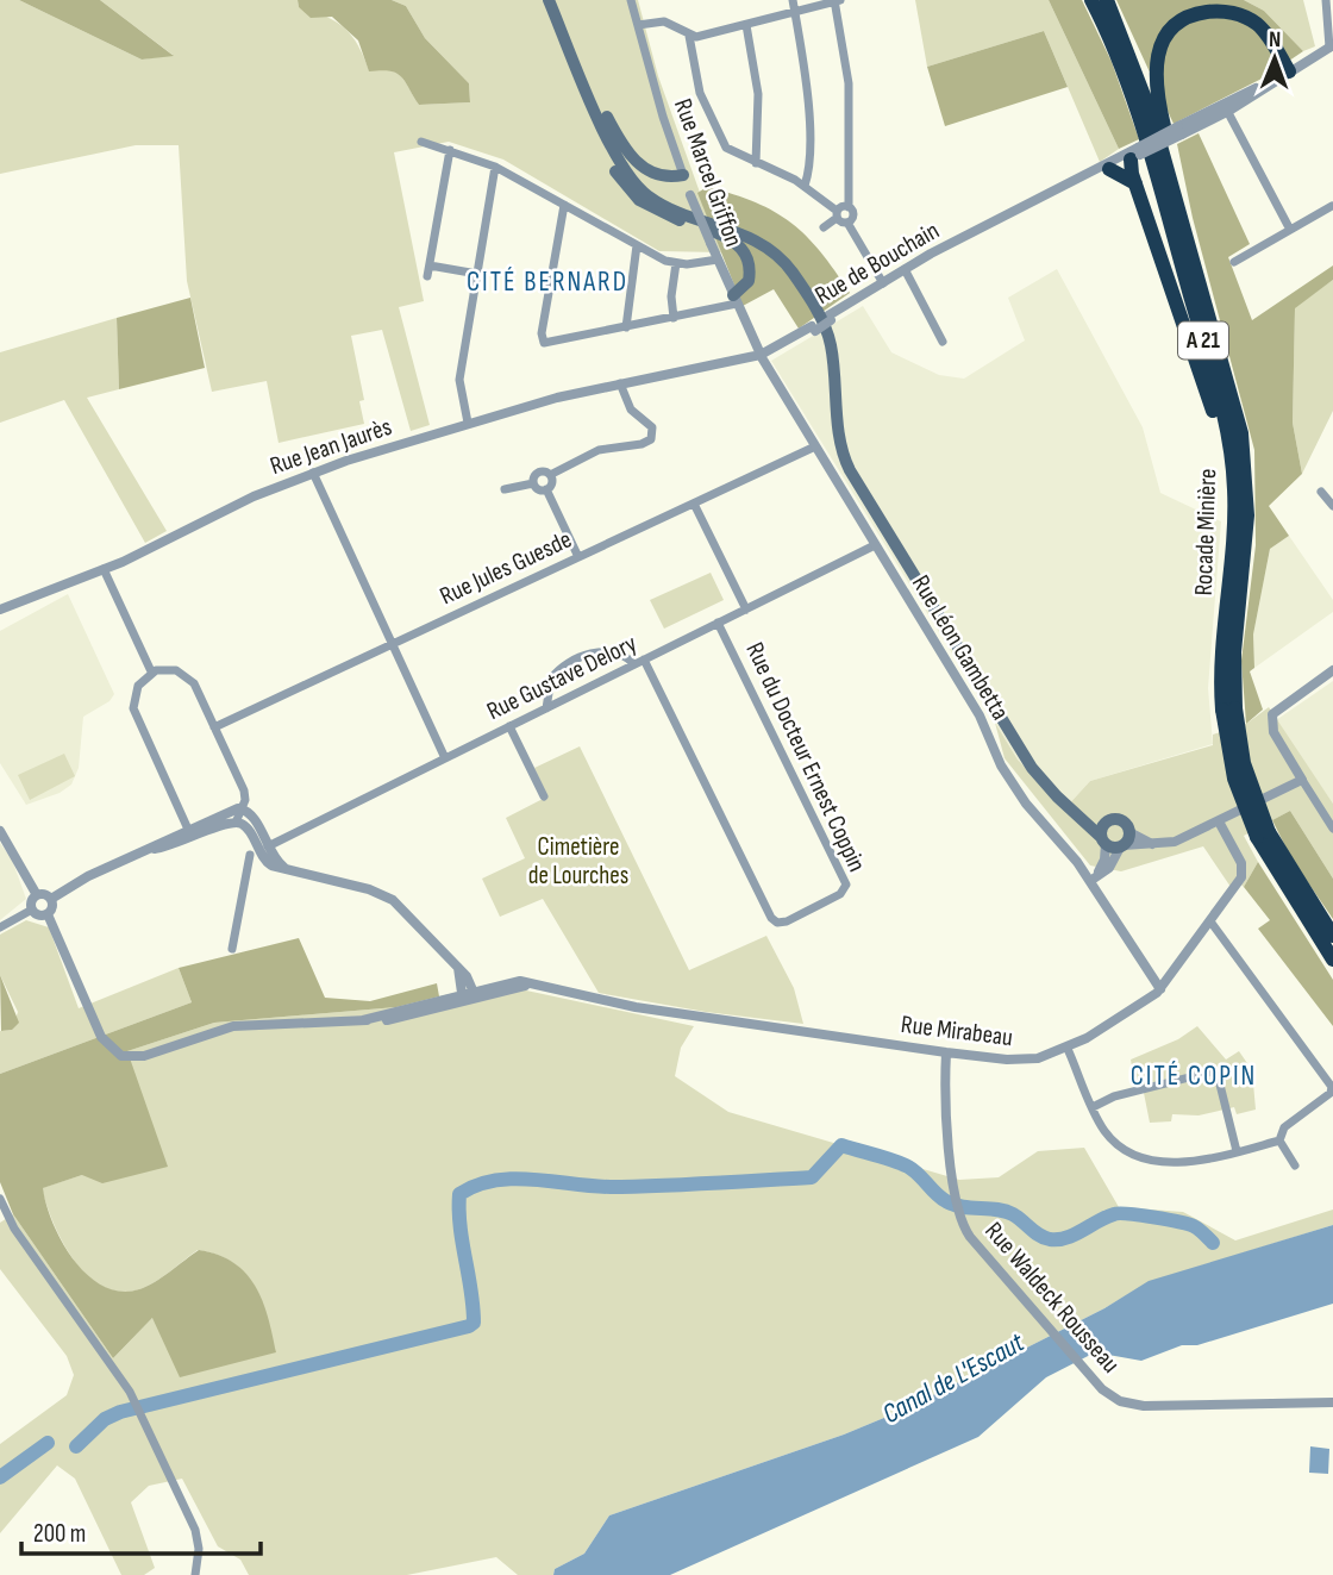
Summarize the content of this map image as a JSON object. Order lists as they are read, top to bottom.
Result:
{
  "streets": {
    "highway": ["A 21", "Rocade Minière"],
    "street": [
      "Rue Marcel Griffon",
      "Rue de Bouchain",
      "Rue Jean Jaurès",
      "Rue Jules Guesde",
      "Rue Léon Gambetta",
      "Rue Gustave Delory",
      "Rue du Docteur Ernest Coppin",
      "Rue Mirabeau",
      "Rue Waldeck Rousseau"
    ]
  },
  "crossings": [
    ["Rue Marcel Griffon", "Rue de Bouchain"],
    ["Rue Marcel Griffon", "Rue Jean Jaurès"],
    ["Rue Marcel Griffon", "Rue Léon Gambetta"],
    ["Rue de Bouchain", "Rue Jean Jaurès"],
    ["Rue de Bouchain", "Rue Léon Gambetta"],
    ["Rue Jean Jaurès", "Rue Léon Gambetta"],
    ["Rue Jules Guesde", "Rue Léon Gambetta"],
    ["Rue Léon Gambetta", "Rue Gustave Delory"],
    ["Rue Léon Gambetta", "Rue Mirabeau"],
    ["Rue Gustave Delory", "Rue du Docteur Ernest Coppin"],
    ["Rue Mirabeau", "Rue Waldeck Rousseau"]
  ],
  "districts": ["CITÉ BERNARD", "CITÉ COPIN"],
  "water": ["Canal de L'Escaut"],
  "parks": ["Cimetière de Lourches"],
  "scale_bar": "200 m",
  "north": "top"
}
